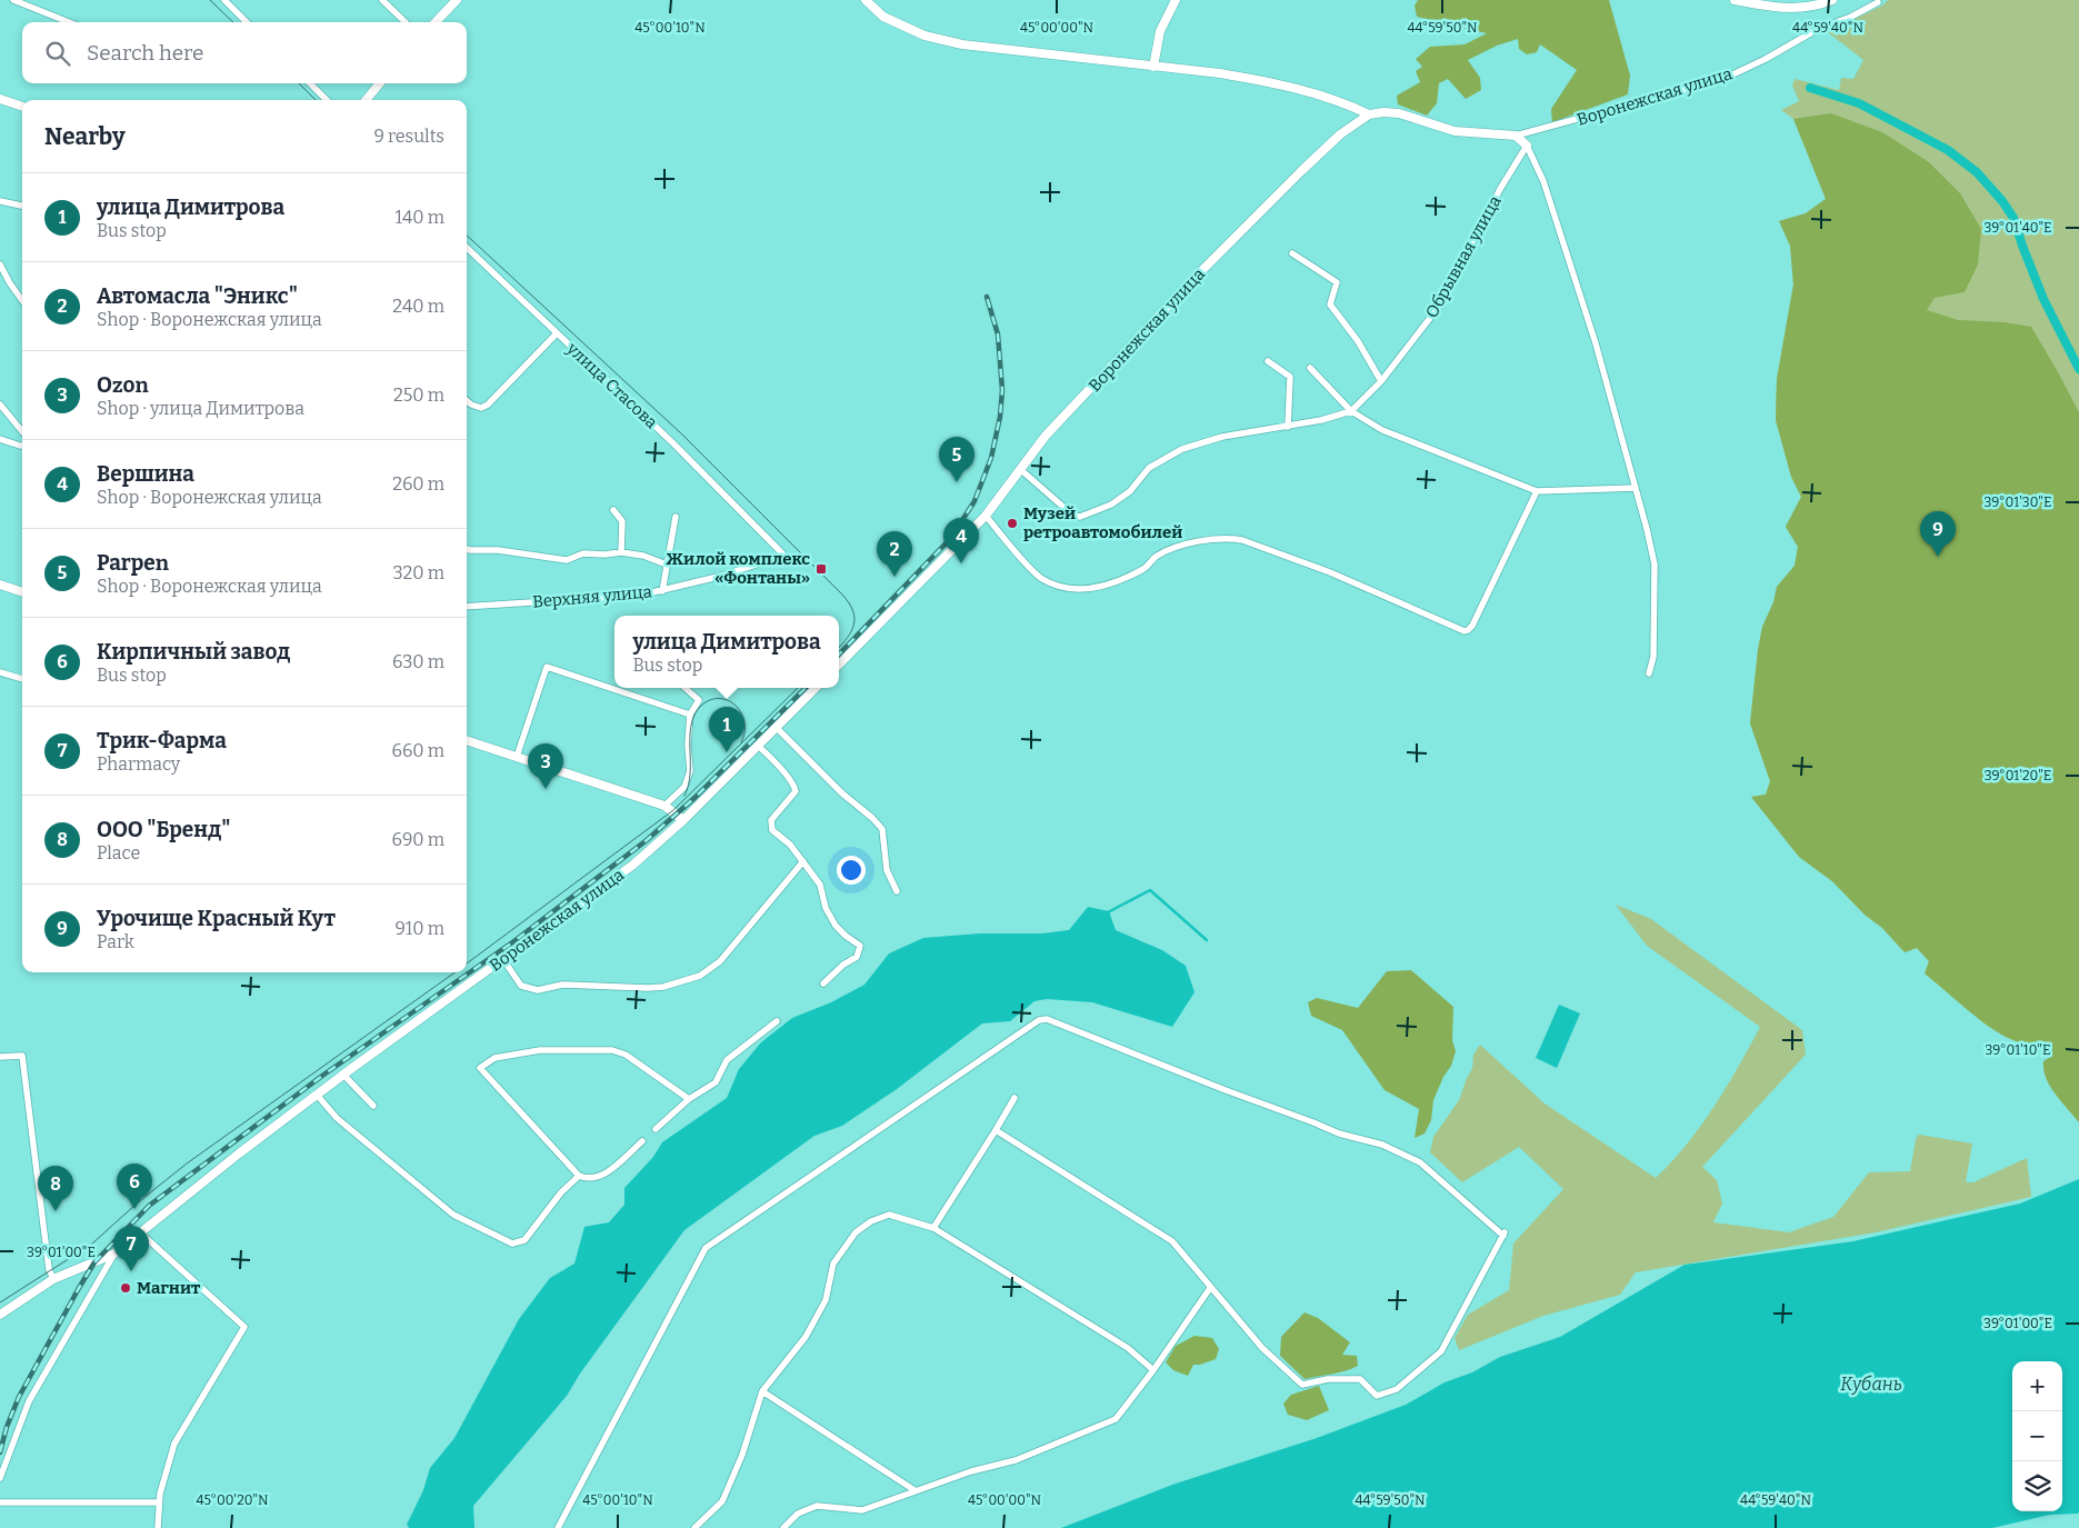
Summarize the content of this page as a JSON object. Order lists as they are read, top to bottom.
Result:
{
  "streets": {
    "street": [
      "Воронежская улица",
      "Обрывная улица",
      "улица Стасова",
      "Верхняя улица"
    ]
  },
  "crossings": [
    ["Воронежская улица", "Обрывная улица"],
    ["улица Стасова", "Верхняя улица"]
  ],
  "water": ["Кубань"],
  "places": {
    "other": ["Музей ретроавтомобилей", "Магнит"],
    "transit": ["Жилой комплекс «Фонтаны»"]
  },
  "page": {
    "search": "Search here",
    "heading": ["Nearby", "9 results"],
    "list": [
      {
        "mark": "1",
        "name": "улица Димитрова",
        "note": "Bus stop",
        "value": "140 m"
      },
      {
        "mark": "2",
        "name": "Автомасла \"Эникс\"",
        "note": "Shop · Воронежская улица",
        "value": "240 m"
      },
      {
        "mark": "3",
        "name": "Ozon",
        "note": "Shop · улица Димитрова",
        "value": "250 m"
      },
      {
        "mark": "4",
        "name": "Вершина",
        "note": "Shop · Воронежская улица",
        "value": "260 m"
      },
      {
        "mark": "5",
        "name": "Parpen",
        "note": "Shop · Воронежская улица",
        "value": "320 m"
      },
      {
        "mark": "6",
        "name": "Кирпичный завод",
        "note": "Bus stop",
        "value": "630 m"
      },
      {
        "mark": "7",
        "name": "Трик-Фарма",
        "note": "Pharmacy",
        "value": "660 m"
      },
      {
        "mark": "8",
        "name": "ООО \"Бренд\"",
        "note": "Place",
        "value": "690 m"
      },
      {
        "mark": "9",
        "name": "Урочище Красный Кут",
        "note": "Park",
        "value": "910 m"
      }
    ],
    "pins": [
      "5",
      "9",
      "4",
      "2",
      "1",
      "3",
      "6",
      "8",
      "7"
    ],
    "popup": ["улица Димитрова", "Bus stop"],
    "map_buttons": ["+", "−"]
  },
  "coordinates": [
    "45°00'10\"N",
    "45°00'00\"N",
    "44°59'50\"N",
    "44°59'40\"N",
    "39°01'40\"E",
    "39°01'30\"E",
    "39°01'20\"E",
    "39°01'10\"E",
    "39°01'00\"E",
    "45°00'20\"N"
  ]
}
